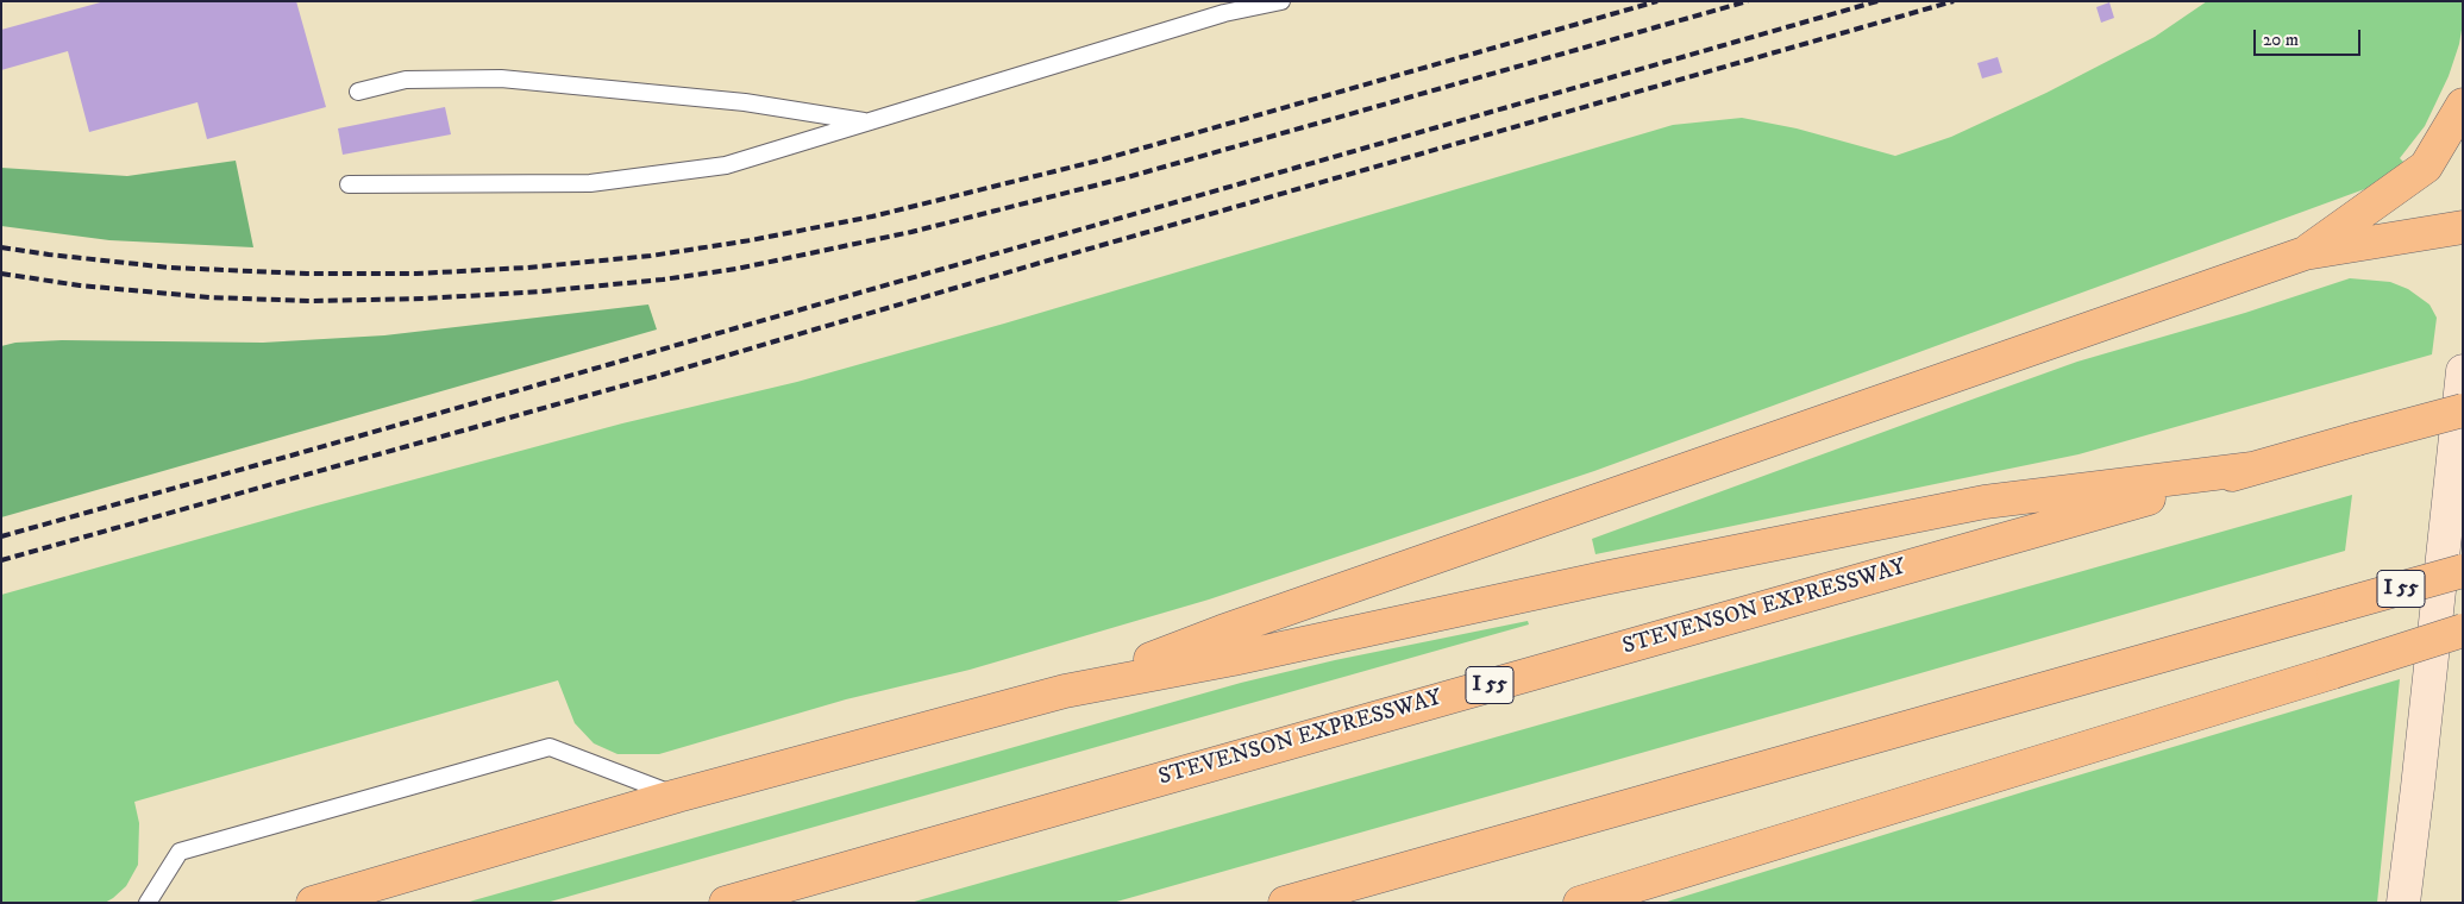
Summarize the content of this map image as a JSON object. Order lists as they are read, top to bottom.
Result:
{
  "streets": {
    "highway": ["I 55", "STEVENSON EXPRESSWAY"]
  },
  "crossings": [
    ["I 55", "STEVENSON EXPRESSWAY"]
  ],
  "scale_bar": "20 m"
}
